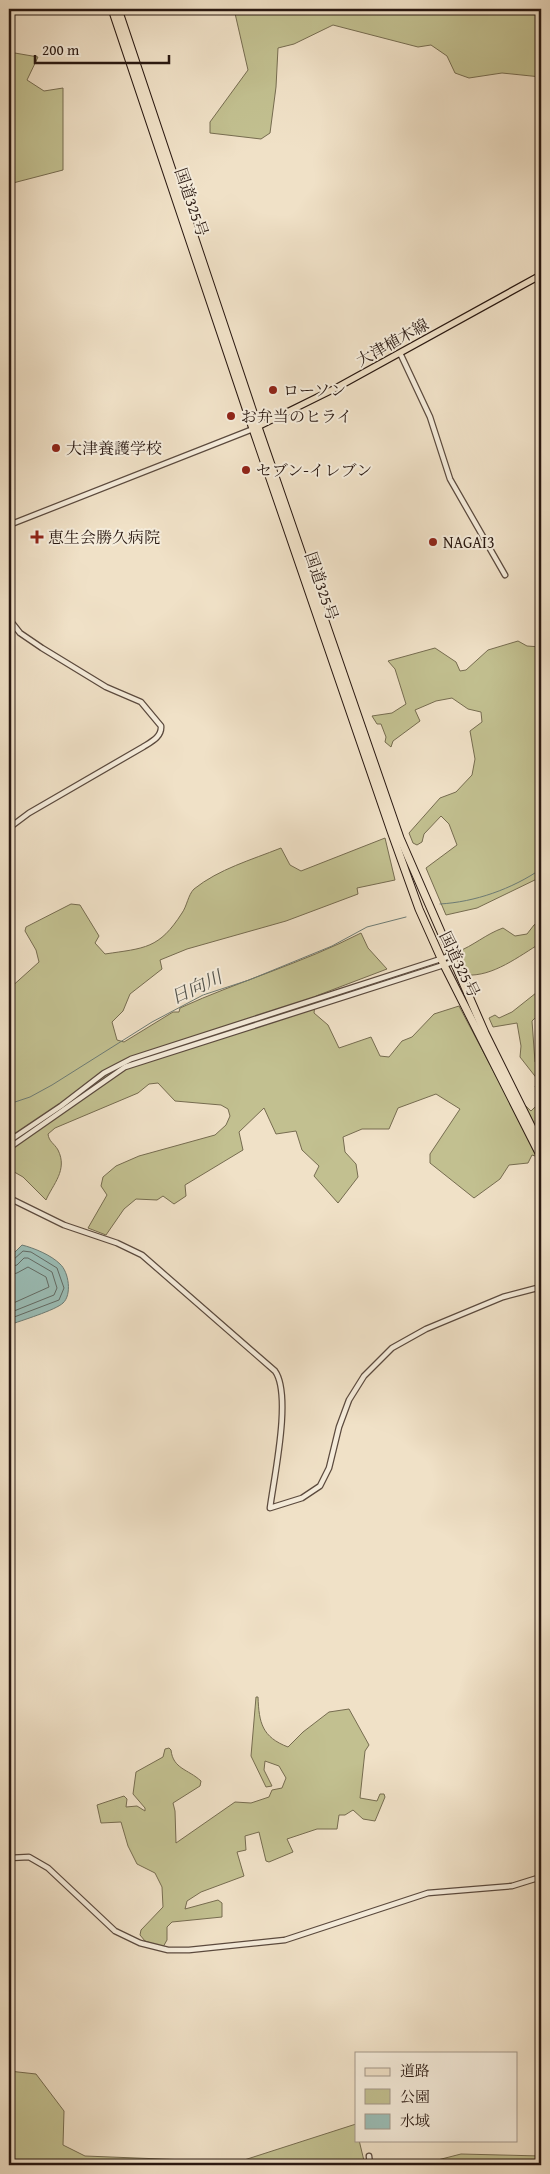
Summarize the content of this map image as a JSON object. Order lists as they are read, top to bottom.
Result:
{
  "streets": {
    "highway": ["国道325号"],
    "main road": ["大津植木線"]
  },
  "crossings": [
    ["国道325号", "大津植木線"]
  ],
  "water": ["日向川"],
  "places": {
    "other": [
      "ローソン",
      "お弁当のヒライ",
      "大津養護学校",
      "セブン-イレブン",
      "NAGAI3"
    ],
    "health": ["恵生会勝久病院"]
  },
  "legend": ["道路", "公園", "水域"],
  "scale_bar": "200 m"
}
